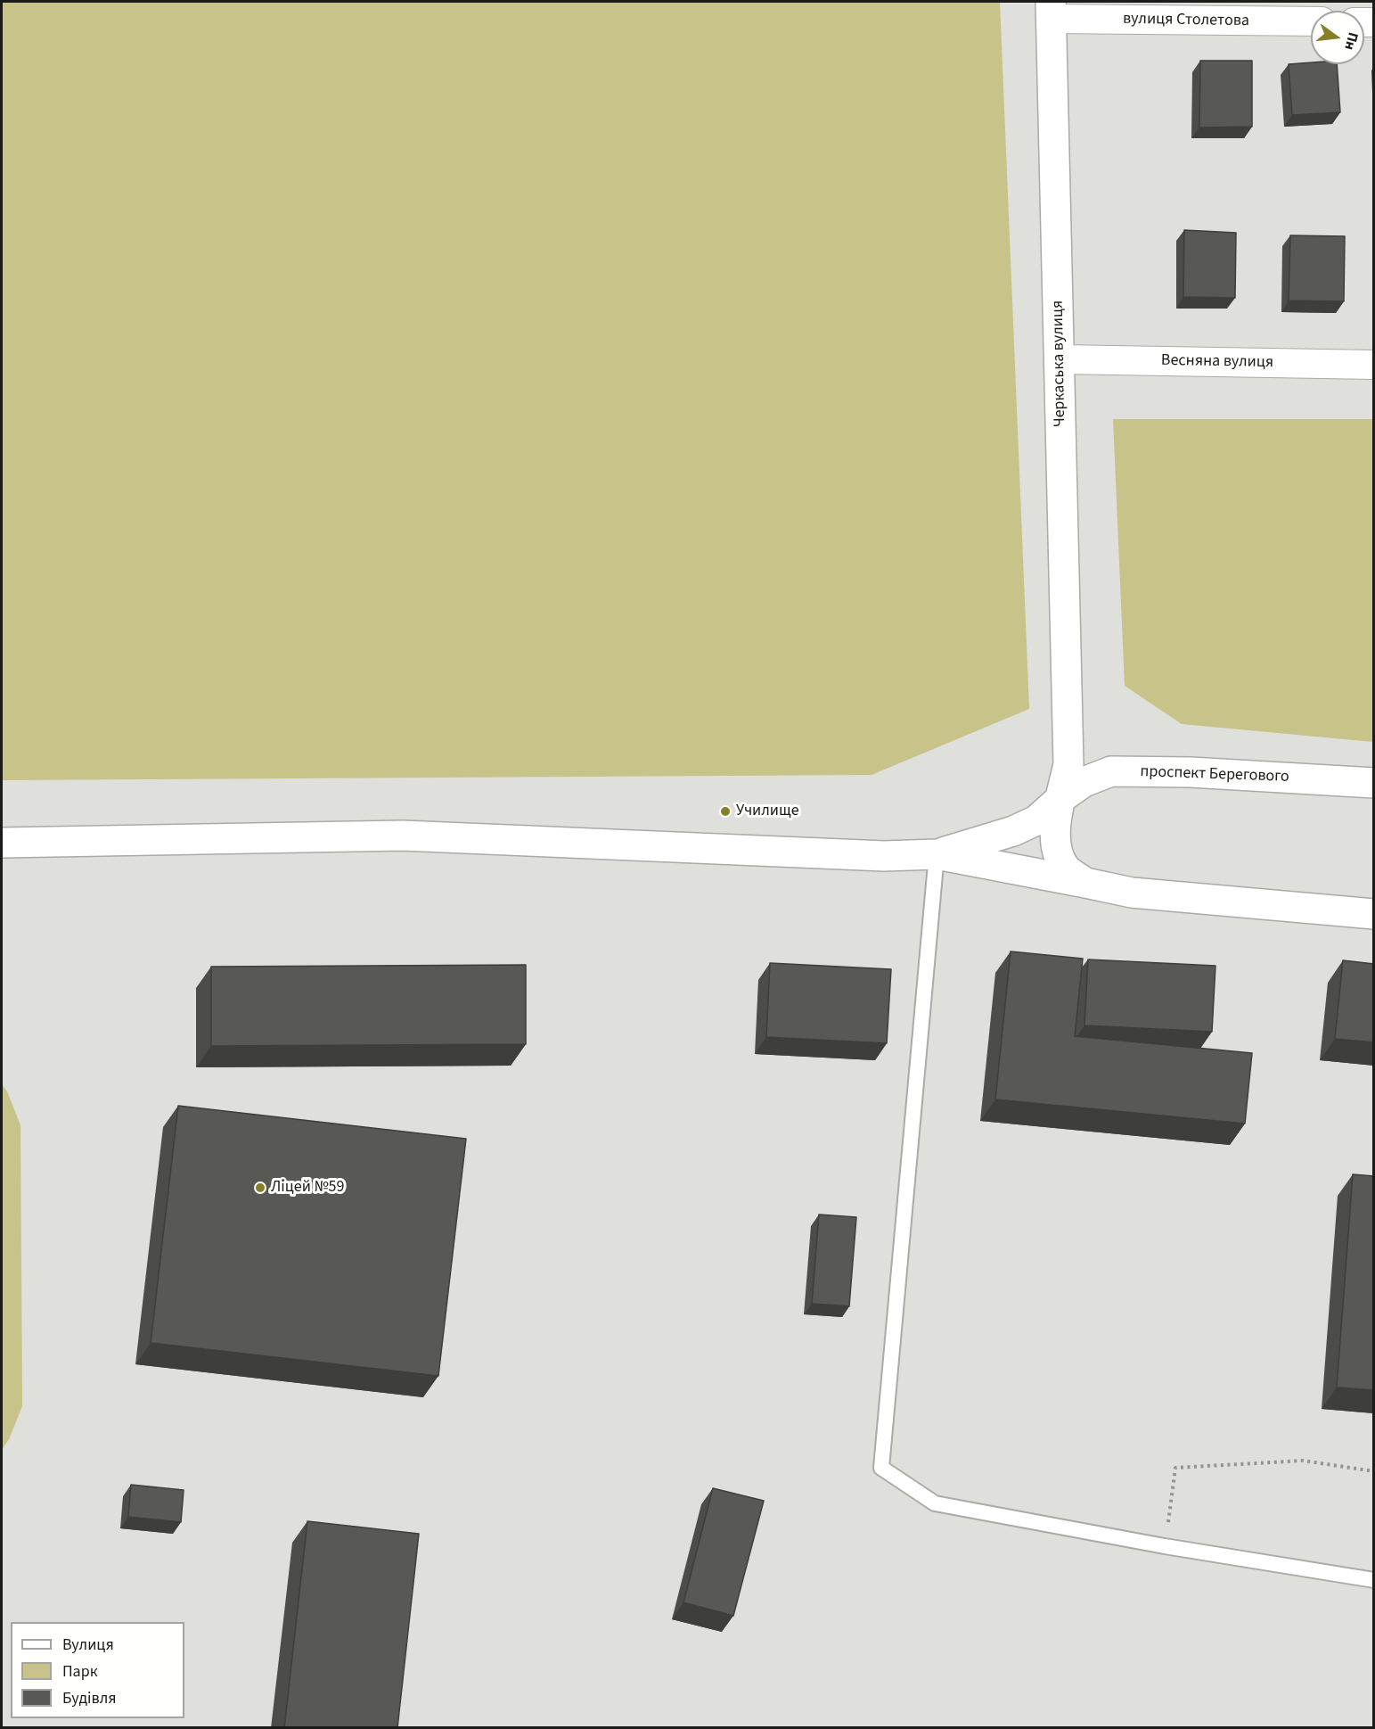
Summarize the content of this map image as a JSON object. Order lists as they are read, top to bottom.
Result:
{
  "streets": {
    "street": [
      "вулиця Столетова",
      "Весняна вулиця",
      "Черкаська вулиця",
      "проспект Берегового"
    ]
  },
  "crossings": [
    ["вулиця Столетова", "Черкаська вулиця"],
    ["Весняна вулиця", "Черкаська вулиця"],
    ["Черкаська вулиця", "проспект Берегового"]
  ],
  "places": ["Училище", "Ліцей №59"],
  "legend": ["Вулиця", "Парк", "Будівля"],
  "north": "right"
}
